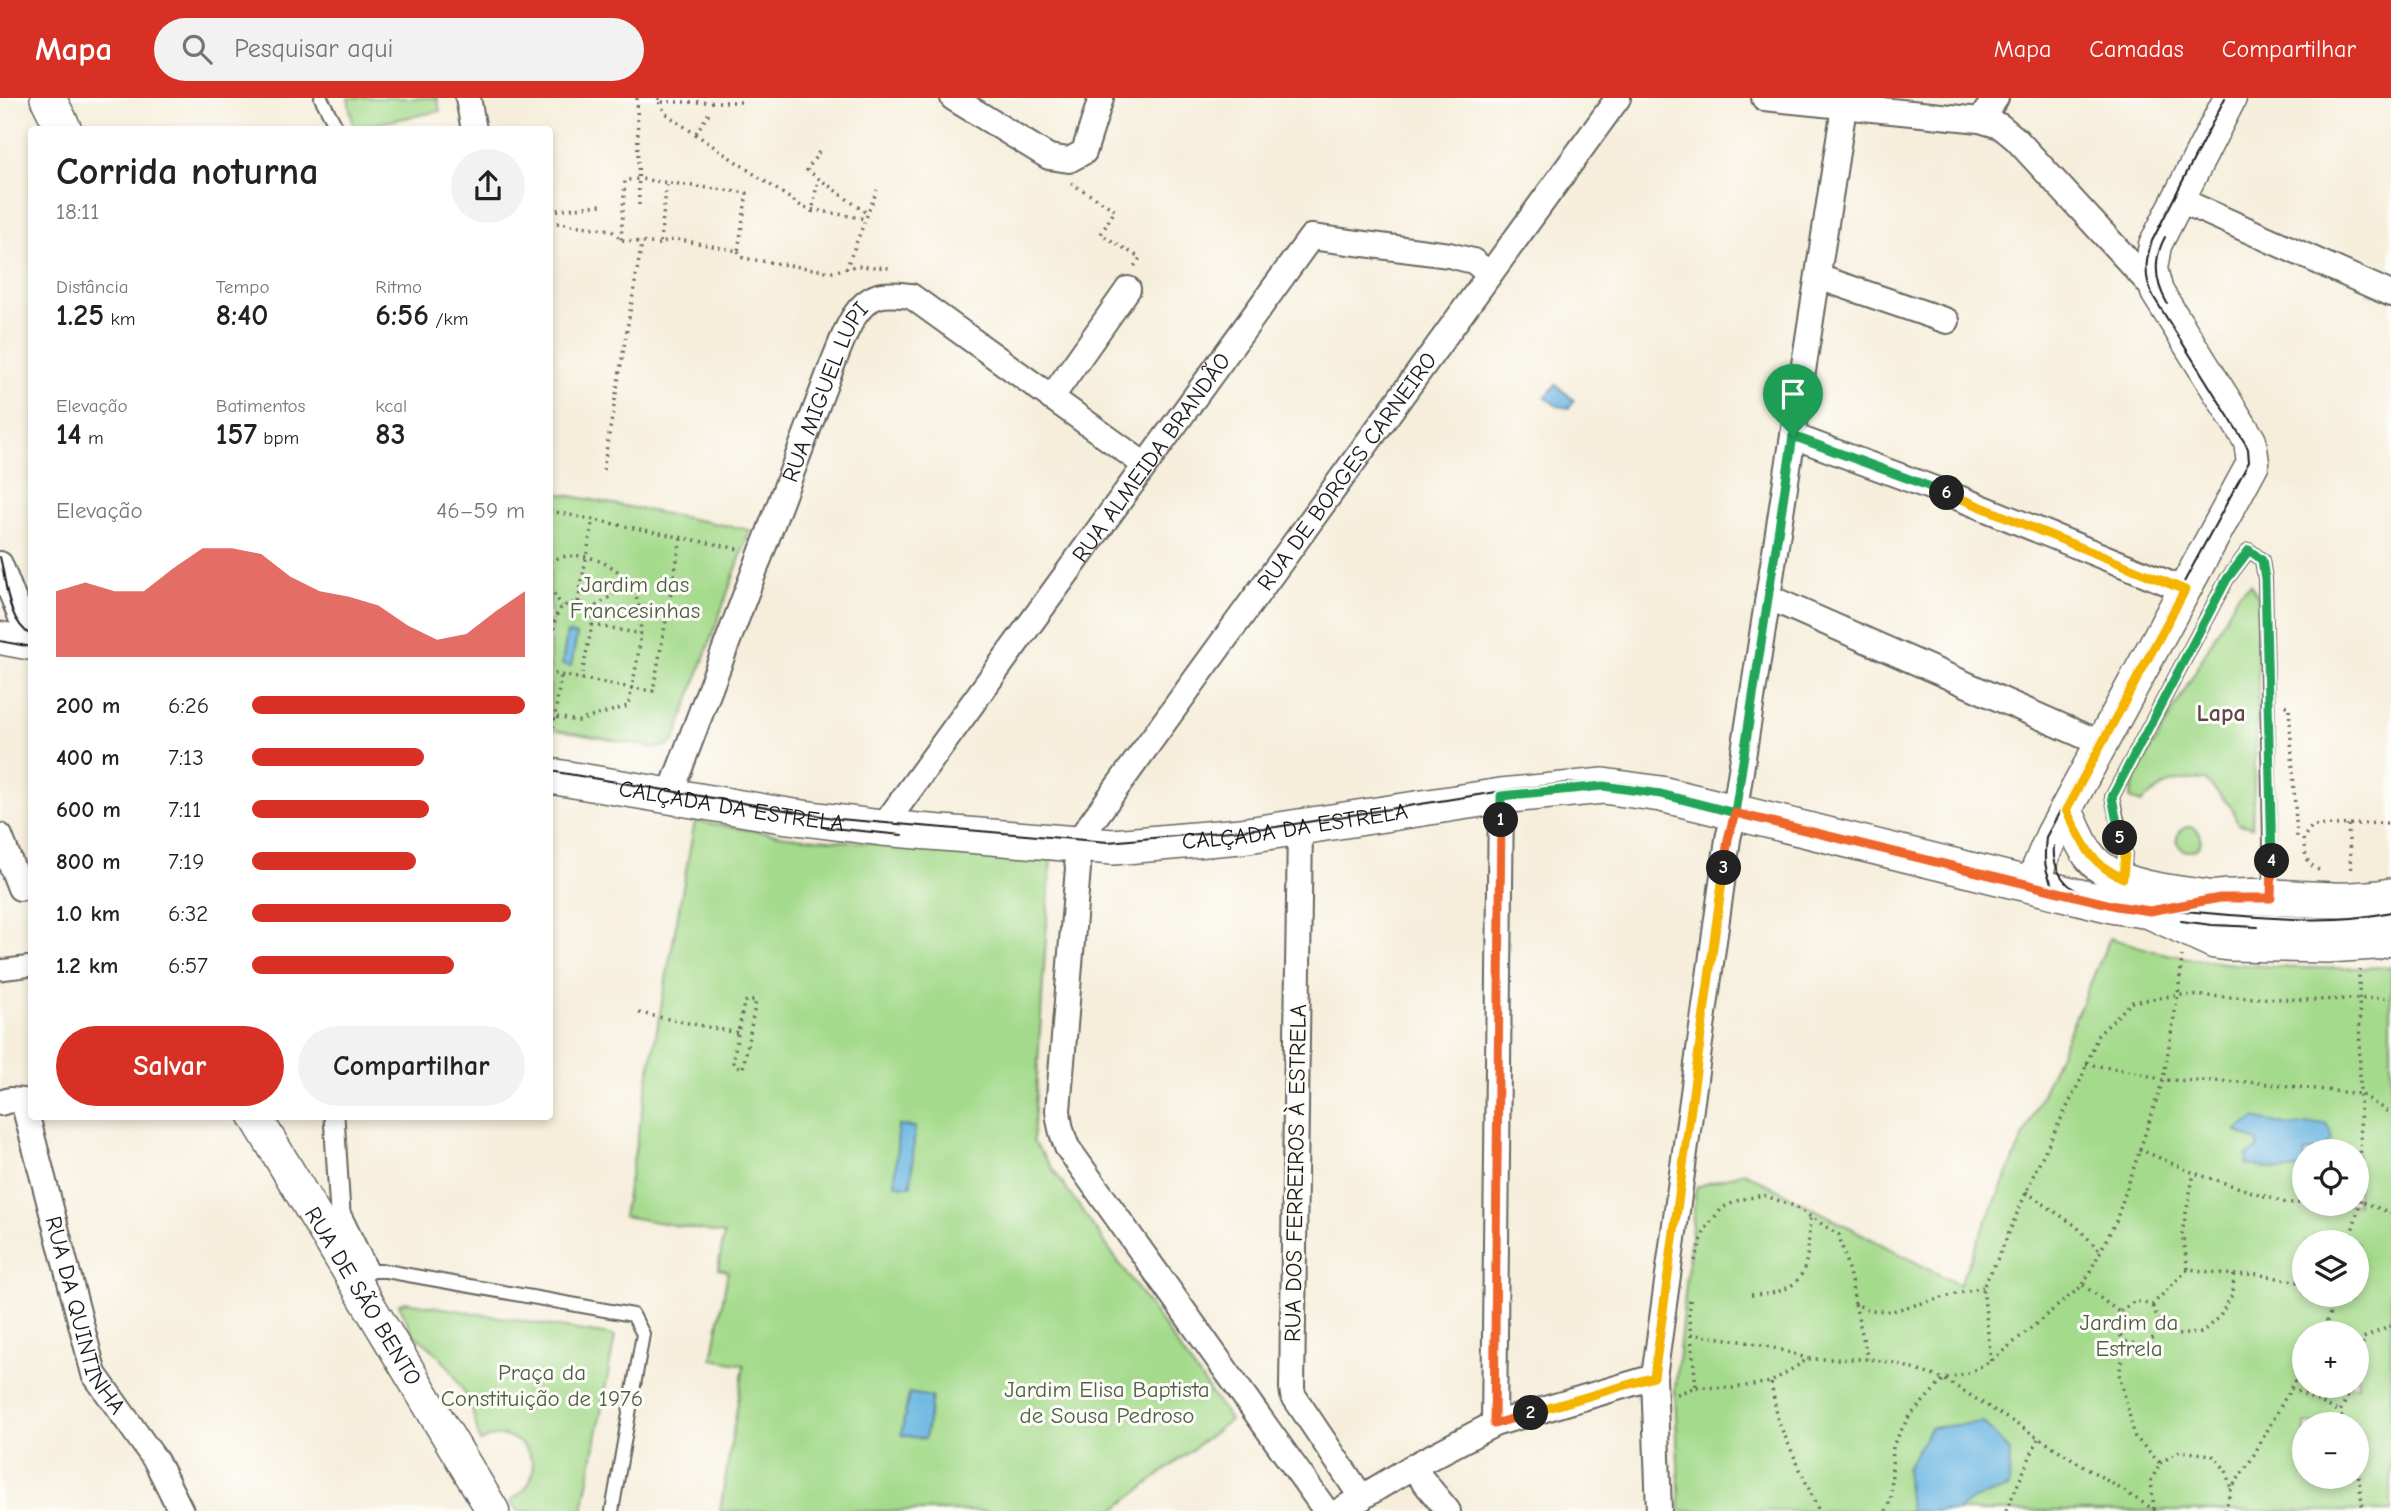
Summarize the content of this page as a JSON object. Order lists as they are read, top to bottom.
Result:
{
  "streets": {
    "main road": ["CALÇADA DA ESTRELA"],
    "street": [
      "RUA MIGUEL LUPI",
      "RUA ALMEIDA BRANDÃO",
      "RUA DE BORGES CARNEIRO",
      "RUA DOS FERREIROS À ESTRELA",
      "RUA DE SÃO BENTO",
      "RUA DA QUINTINHA"
    ]
  },
  "crossings": [
    ["RUA MIGUEL LUPI", "RUA ALMEIDA BRANDÃO"],
    ["RUA MIGUEL LUPI", "CALÇADA DA ESTRELA"],
    ["RUA ALMEIDA BRANDÃO", "RUA DE BORGES CARNEIRO"],
    ["RUA ALMEIDA BRANDÃO", "CALÇADA DA ESTRELA"],
    ["RUA DE BORGES CARNEIRO", "CALÇADA DA ESTRELA"],
    ["CALÇADA DA ESTRELA", "RUA DOS FERREIROS À ESTRELA"]
  ],
  "districts": ["Lapa"],
  "parks": [
    "Jardim das Francesinhas",
    "Jardim da Estrela",
    "Praça da Constituição de 1976",
    "Jardim Elisa Baptista de Sousa Pedroso"
  ],
  "page": {
    "header": "Mapa",
    "search": "Pesquisar aqui",
    "nav": ["Mapa", "Camadas", "Compartilhar"],
    "heading": ["Corrida noturna", "18:11"],
    "stats": [
      ["Distância", "1.25 km"],
      ["Tempo", "8:40"],
      ["Ritmo", "6:56 /km"],
      ["Elevação", "14 m"],
      ["Batimentos", "157 bpm"],
      ["kcal", "83"]
    ],
    "pins": [
      "6",
      "1",
      "5",
      "4",
      "3",
      "2"
    ],
    "chart": ["Elevação", "46–59 m"],
    "list": [
      {
        "name": "200 m",
        "note": "6:26"
      },
      {
        "name": "400 m",
        "note": "7:13"
      },
      {
        "name": "600 m",
        "note": "7:11"
      },
      {
        "name": "800 m",
        "note": "7:19"
      },
      {
        "name": "1.0 km",
        "note": "6:32"
      },
      {
        "name": "1.2 km",
        "note": "6:57"
      }
    ],
    "buttons": ["Salvar", "Compartilhar"],
    "map_buttons": ["+", "−"]
  }
}
